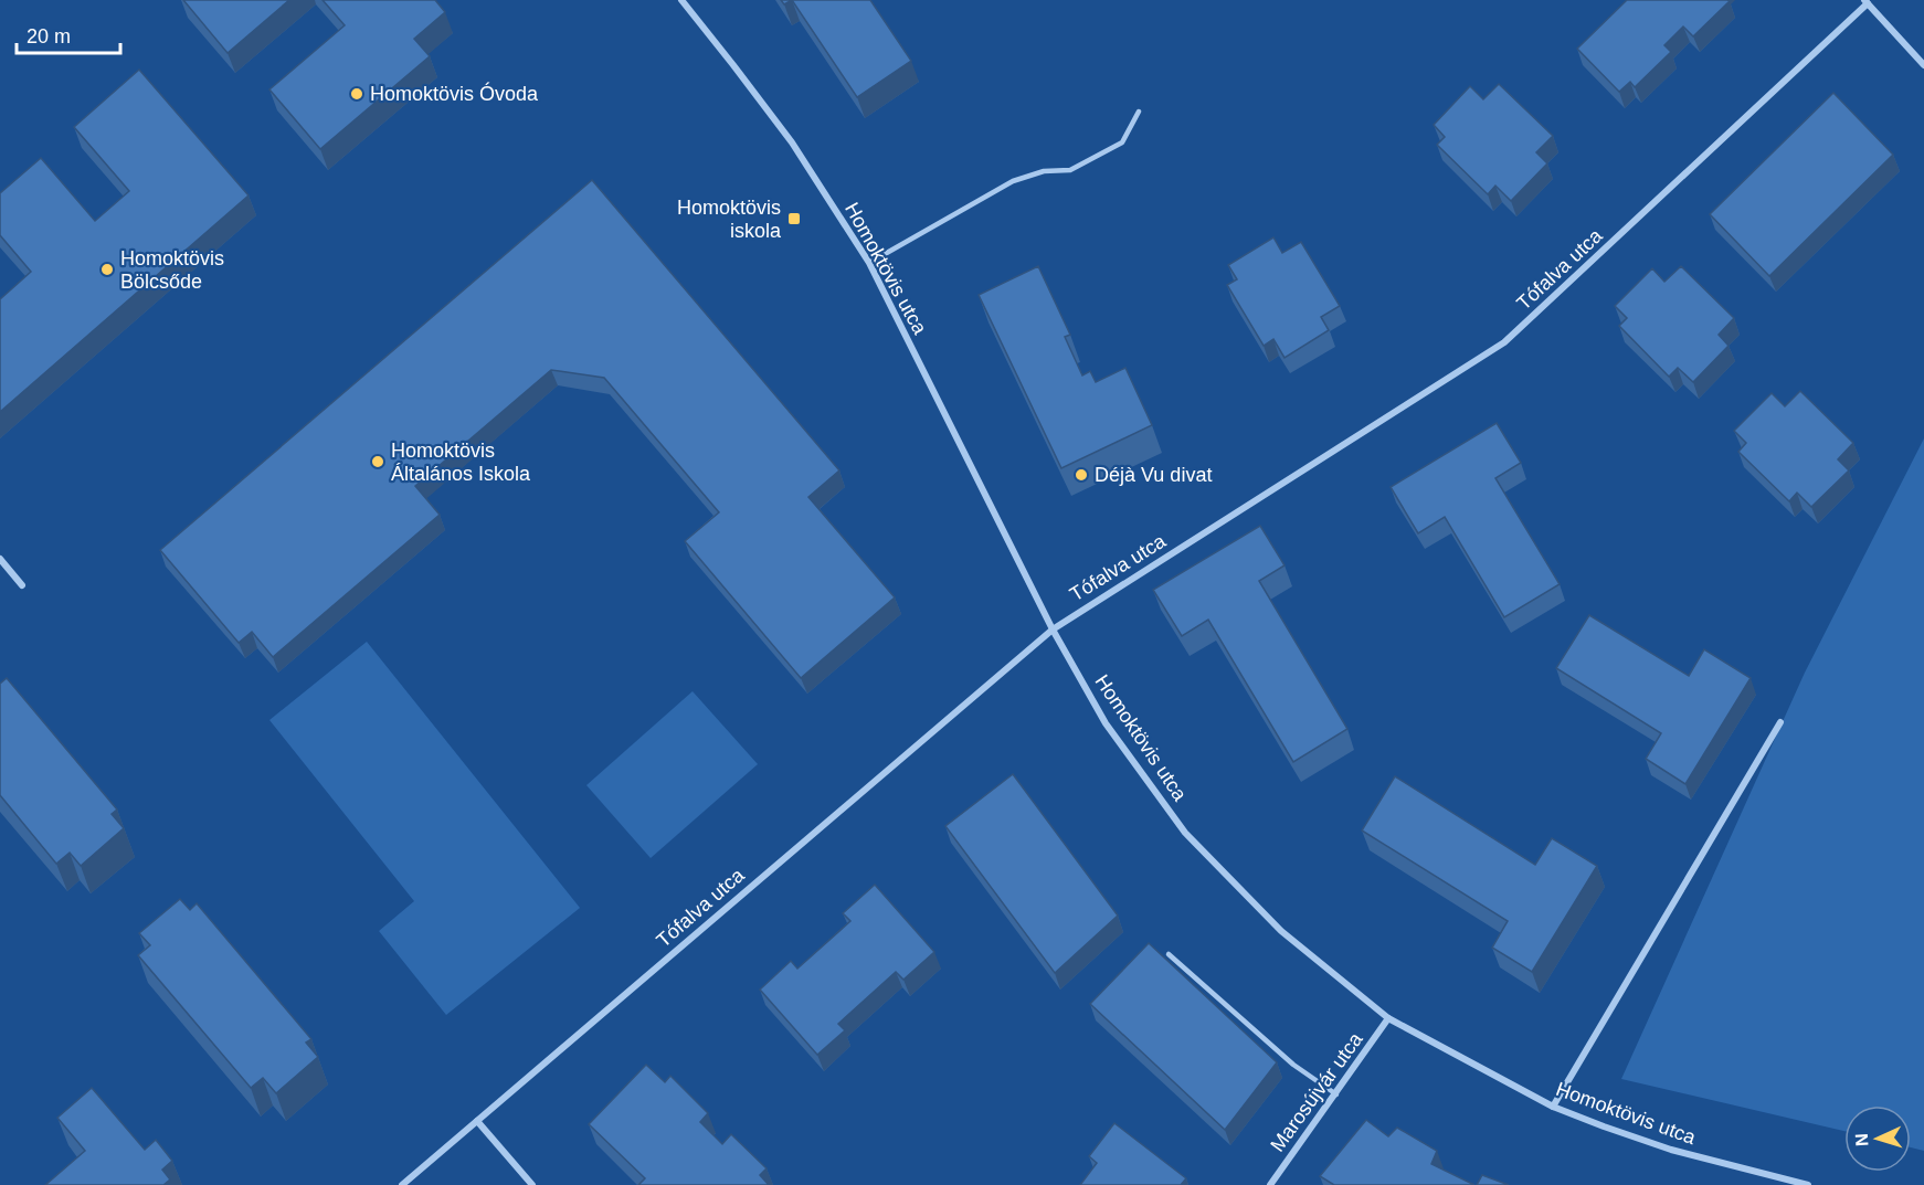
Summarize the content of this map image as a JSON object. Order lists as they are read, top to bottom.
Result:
{
  "streets": {
    "street": ["Homoktövis utca", "Tófalva utca", "Marosújvár utca"]
  },
  "crossings": [
    ["Homoktövis utca", "Tófalva utca"],
    ["Homoktövis utca", "Marosújvár utca"]
  ],
  "places": {
    "other": [
      "Homoktövis Óvoda",
      "Homoktövis Bölcsőde",
      "Homoktövis Általános Iskola",
      "Déjà Vu divat"
    ],
    "transit": ["Homoktövis iskola"]
  },
  "scale_bar": "20 m",
  "north": "left"
}
